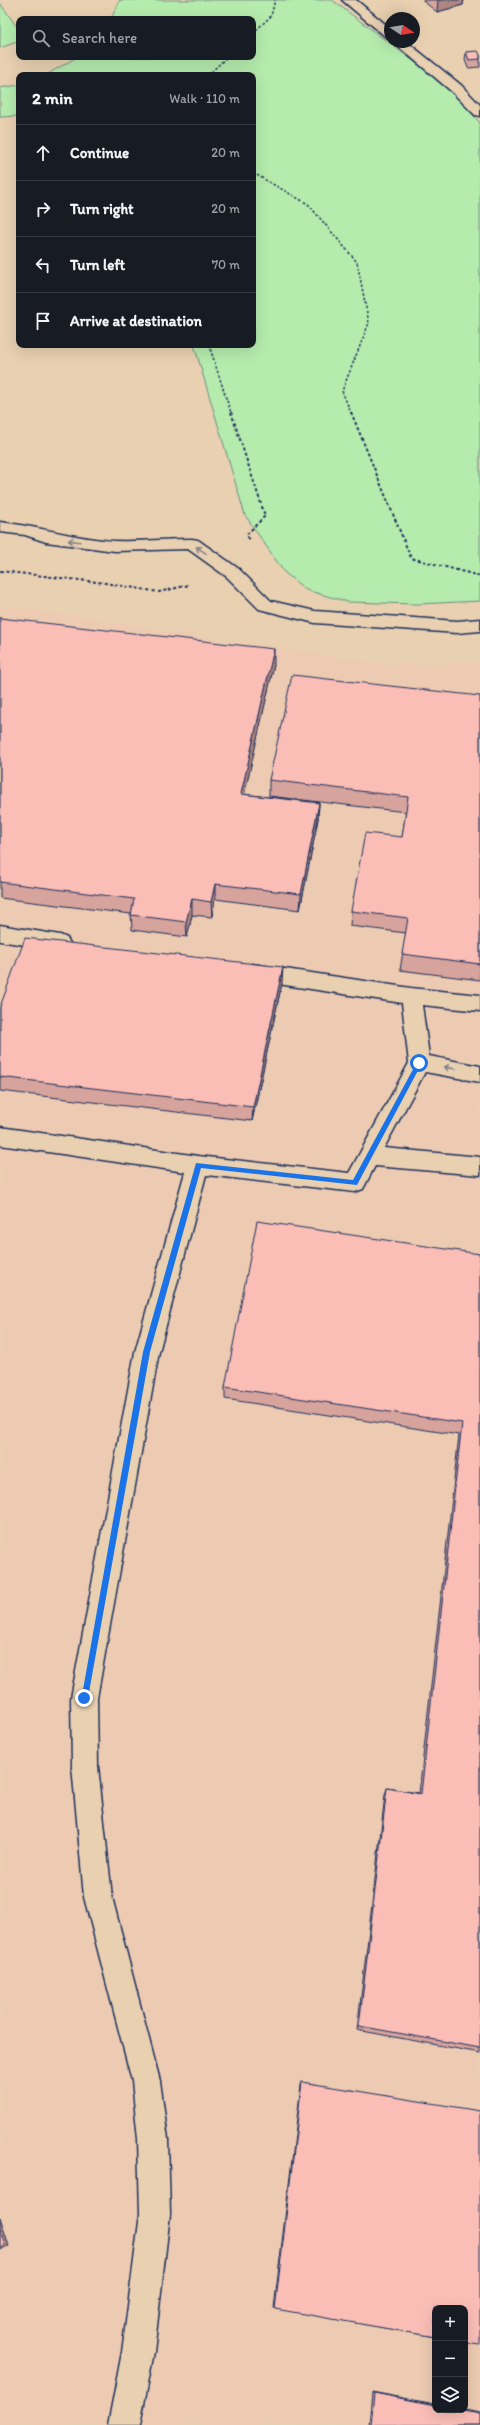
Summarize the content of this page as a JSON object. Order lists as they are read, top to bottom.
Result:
{
  "north": "right",
  "page": {
    "search": "Search here",
    "heading": ["2 min", "Walk · 110 m"],
    "list": [
      ["Continue", "20 m"],
      ["Turn right", "20 m"],
      ["Turn left", "70 m"],
      "Arrive at destination"
    ],
    "map_buttons": ["+", "−"]
  }
}
